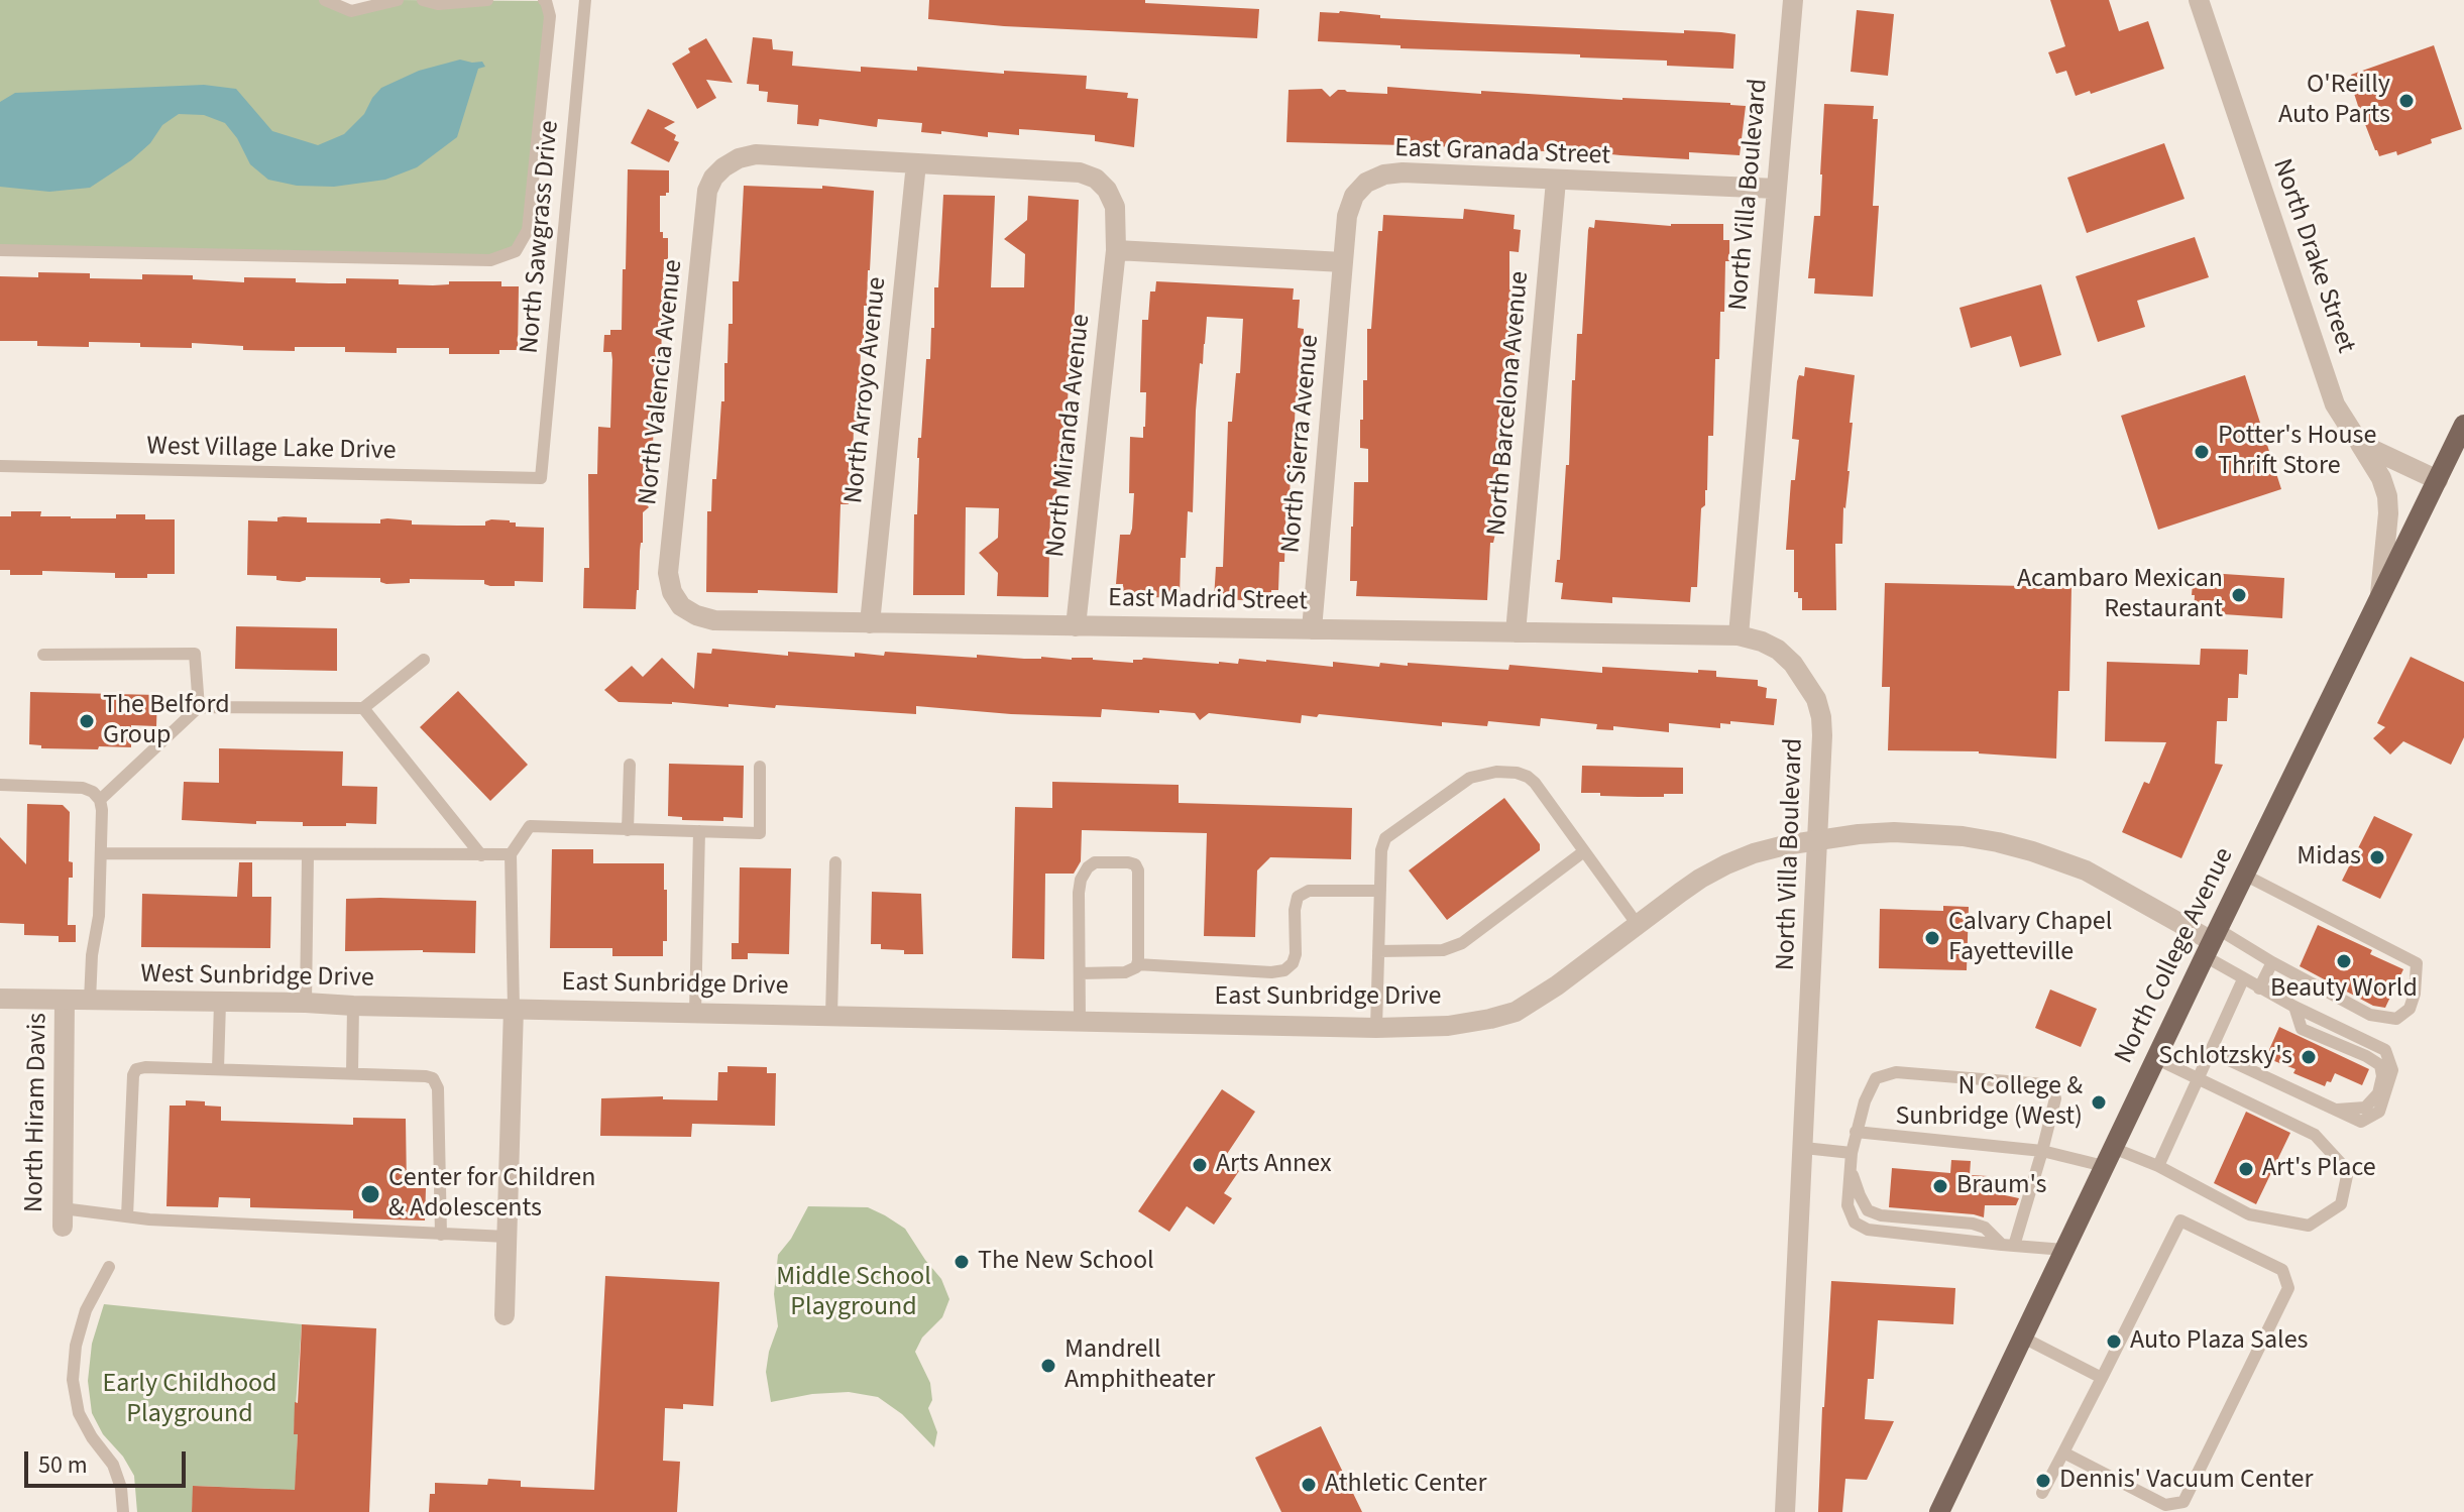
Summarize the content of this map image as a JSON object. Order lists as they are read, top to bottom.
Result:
{
  "streets": {
    "main road": ["North College Avenue"],
    "street": [
      "East Granada Street",
      "North Villa Boulevard",
      "North Drake Street",
      "North Valencia Avenue",
      "North Arroyo Avenue",
      "North Barcelona Avenue",
      "North Miranda Avenue",
      "North Sierra Avenue",
      "East Madrid Street",
      "West Sunbridge Drive",
      "East Sunbridge Drive",
      "North Hiram Davis"
    ],
    "lane": ["North Sawgrass Drive", "West Village Lake Drive"]
  },
  "crossings": [
    ["East Granada Street", "North Villa Boulevard"],
    ["East Granada Street", "North Barcelona Avenue"],
    ["East Granada Street", "North Sierra Avenue"],
    ["North Villa Boulevard", "East Madrid Street"],
    ["North Villa Boulevard", "East Sunbridge Drive"],
    ["North Sawgrass Drive", "West Village Lake Drive"],
    ["North Drake Street", "North College Avenue"],
    ["North Valencia Avenue", "North Arroyo Avenue"],
    ["North Valencia Avenue", "East Madrid Street"],
    ["North Arroyo Avenue", "East Madrid Street"],
    ["North Barcelona Avenue", "East Madrid Street"],
    ["North Miranda Avenue", "East Madrid Street"],
    ["North Sierra Avenue", "East Madrid Street"],
    ["North College Avenue", "East Sunbridge Drive"],
    ["West Sunbridge Drive", "East Sunbridge Drive"],
    ["West Sunbridge Drive", "North Hiram Davis"]
  ],
  "parks": ["Middle School Playground", "Early Childhood Playground"],
  "places": [
    "O'Reilly Auto Parts",
    "Potter's House Thrift Store",
    "Acambaro Mexican Restaurant",
    "The Belford Group",
    "Midas",
    "Calvary Chapel Fayetteville",
    "Beauty World",
    "Schlotzsky's",
    "N College & Sunbridge (West)",
    "Arts Annex",
    "Art's Place",
    "Braum's",
    "Center for Children & Adolescents",
    "The New School",
    "Auto Plaza Sales",
    "Mandrell Amphitheater",
    "Dennis' Vacuum Center",
    "Athletic Center"
  ],
  "scale_bar": "50 m"
}
